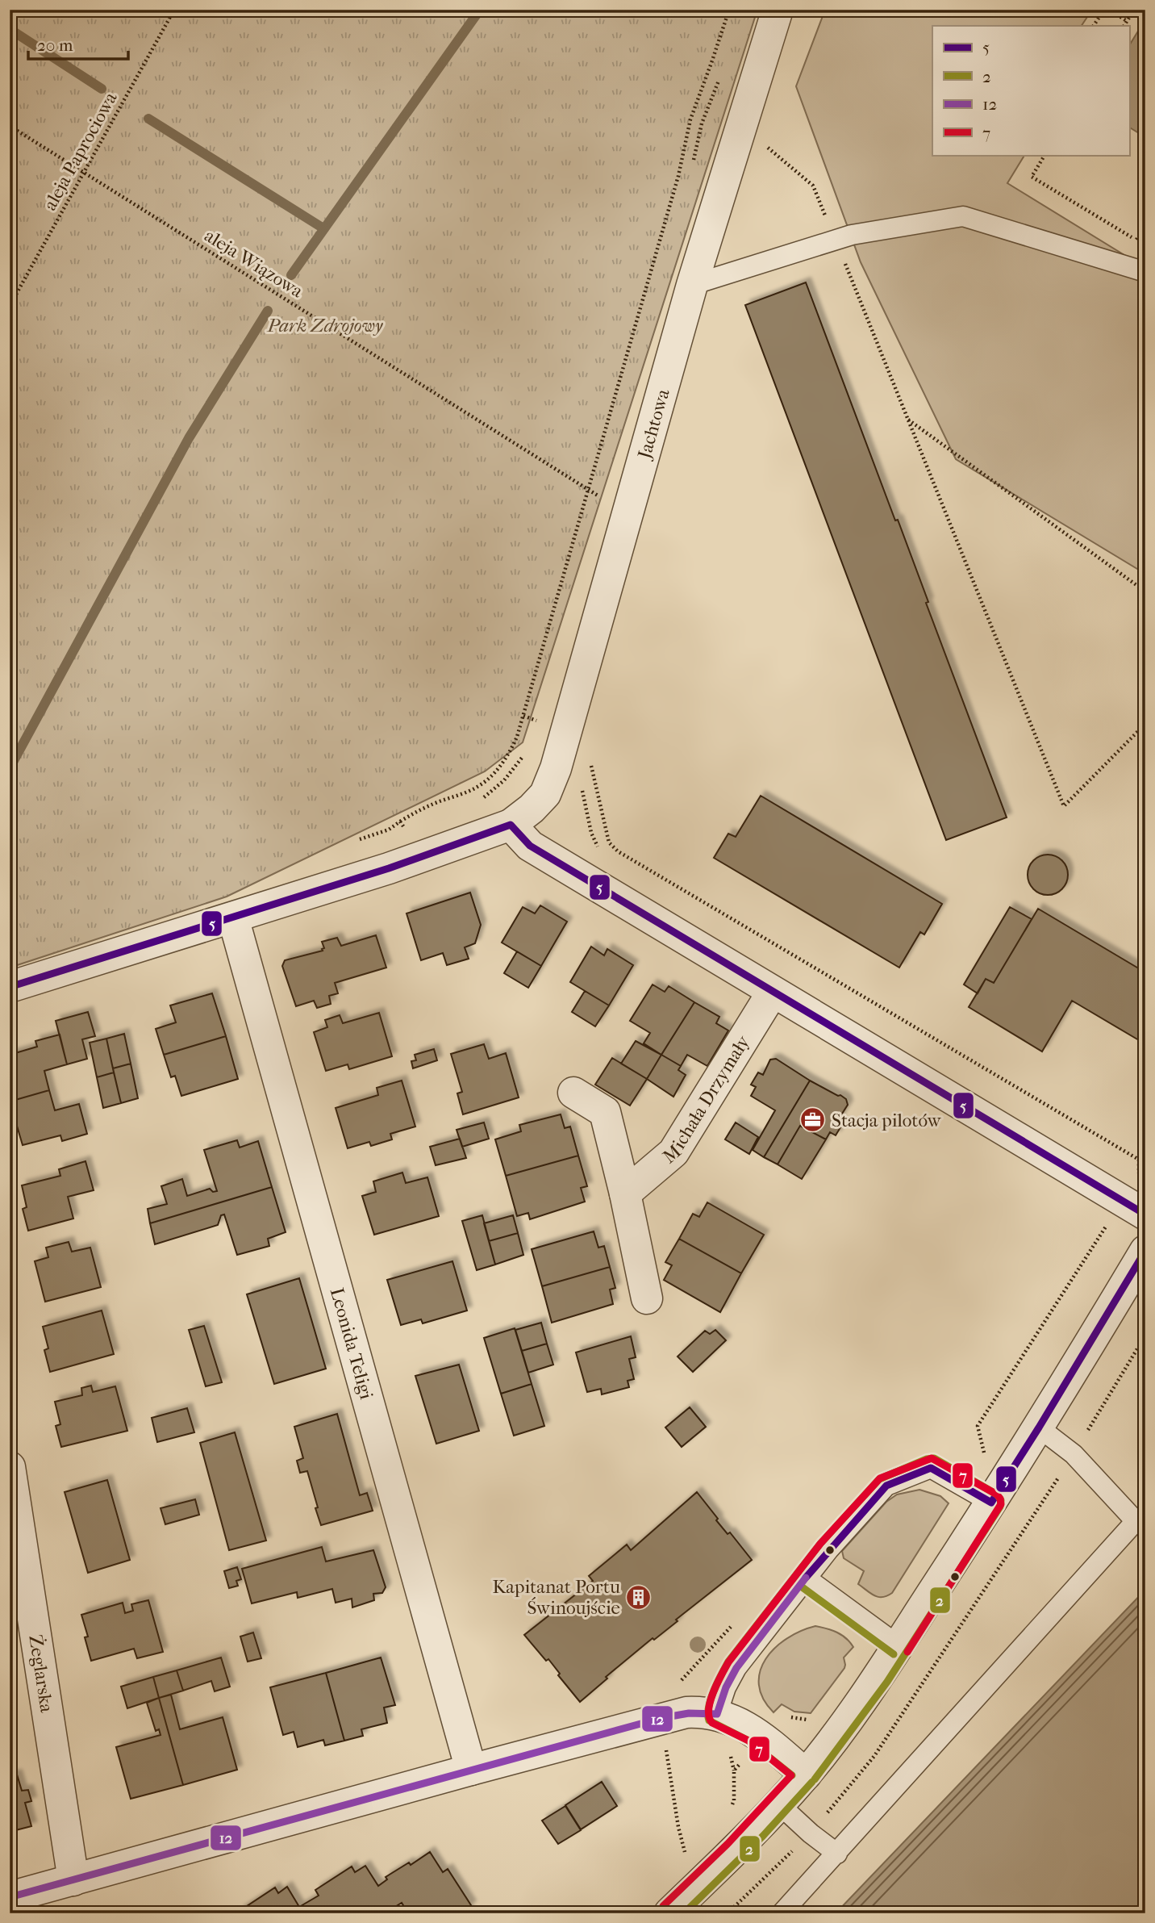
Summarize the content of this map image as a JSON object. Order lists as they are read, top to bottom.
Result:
{
  "streets": {
    "street": [
      "Jachtowa",
      "Michała Drzymały",
      "Leonida Teligi",
      "Żeglarska"
    ],
    "path": ["aleja Paprociowa", "aleja Wiązowa"]
  },
  "crossings": [
    ["aleja Paprociowa", "aleja Wiązowa"],
    ["aleja Wiązowa", "Jachtowa"],
    ["Jachtowa", "Leonida Teligi"]
  ],
  "parks": ["Park Zdrojowy"],
  "places": {
    "office": ["Stacja pilotów"],
    "building": ["Kapitanat Portu Świnoujście"]
  },
  "lines": [
    "transit line 5",
    "transit line 2",
    "transit line 7",
    "transit line 12"
  ],
  "legend": [
    "5",
    "2",
    "12",
    "7"
  ],
  "scale_bar": "20 m"
}
